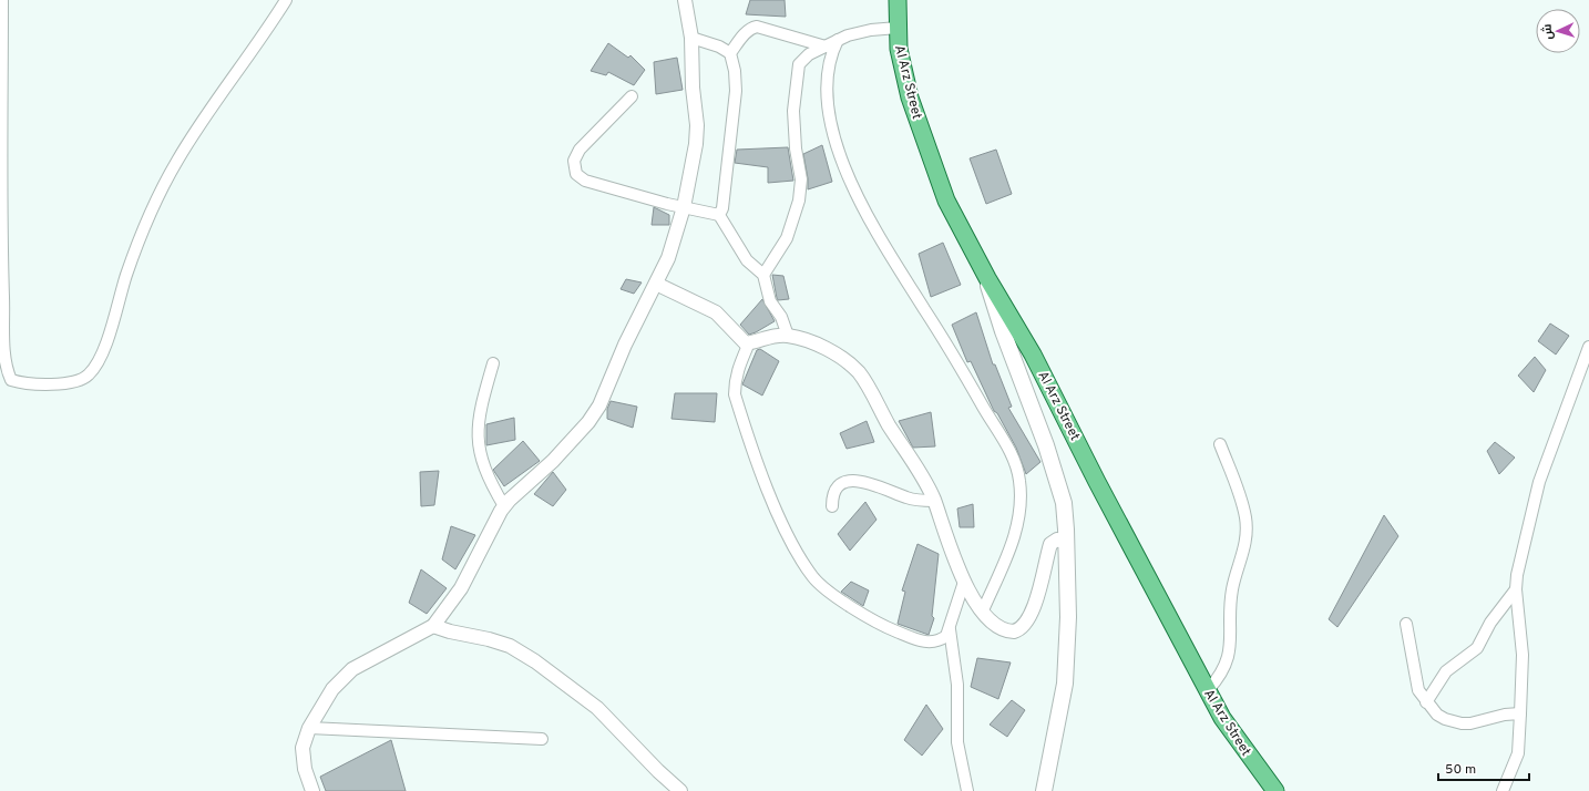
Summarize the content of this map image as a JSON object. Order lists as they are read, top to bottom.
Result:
{
  "streets": {
    "main road": ["Al Arz Street"]
  },
  "scale_bar": "50 m",
  "north": "left"
}
